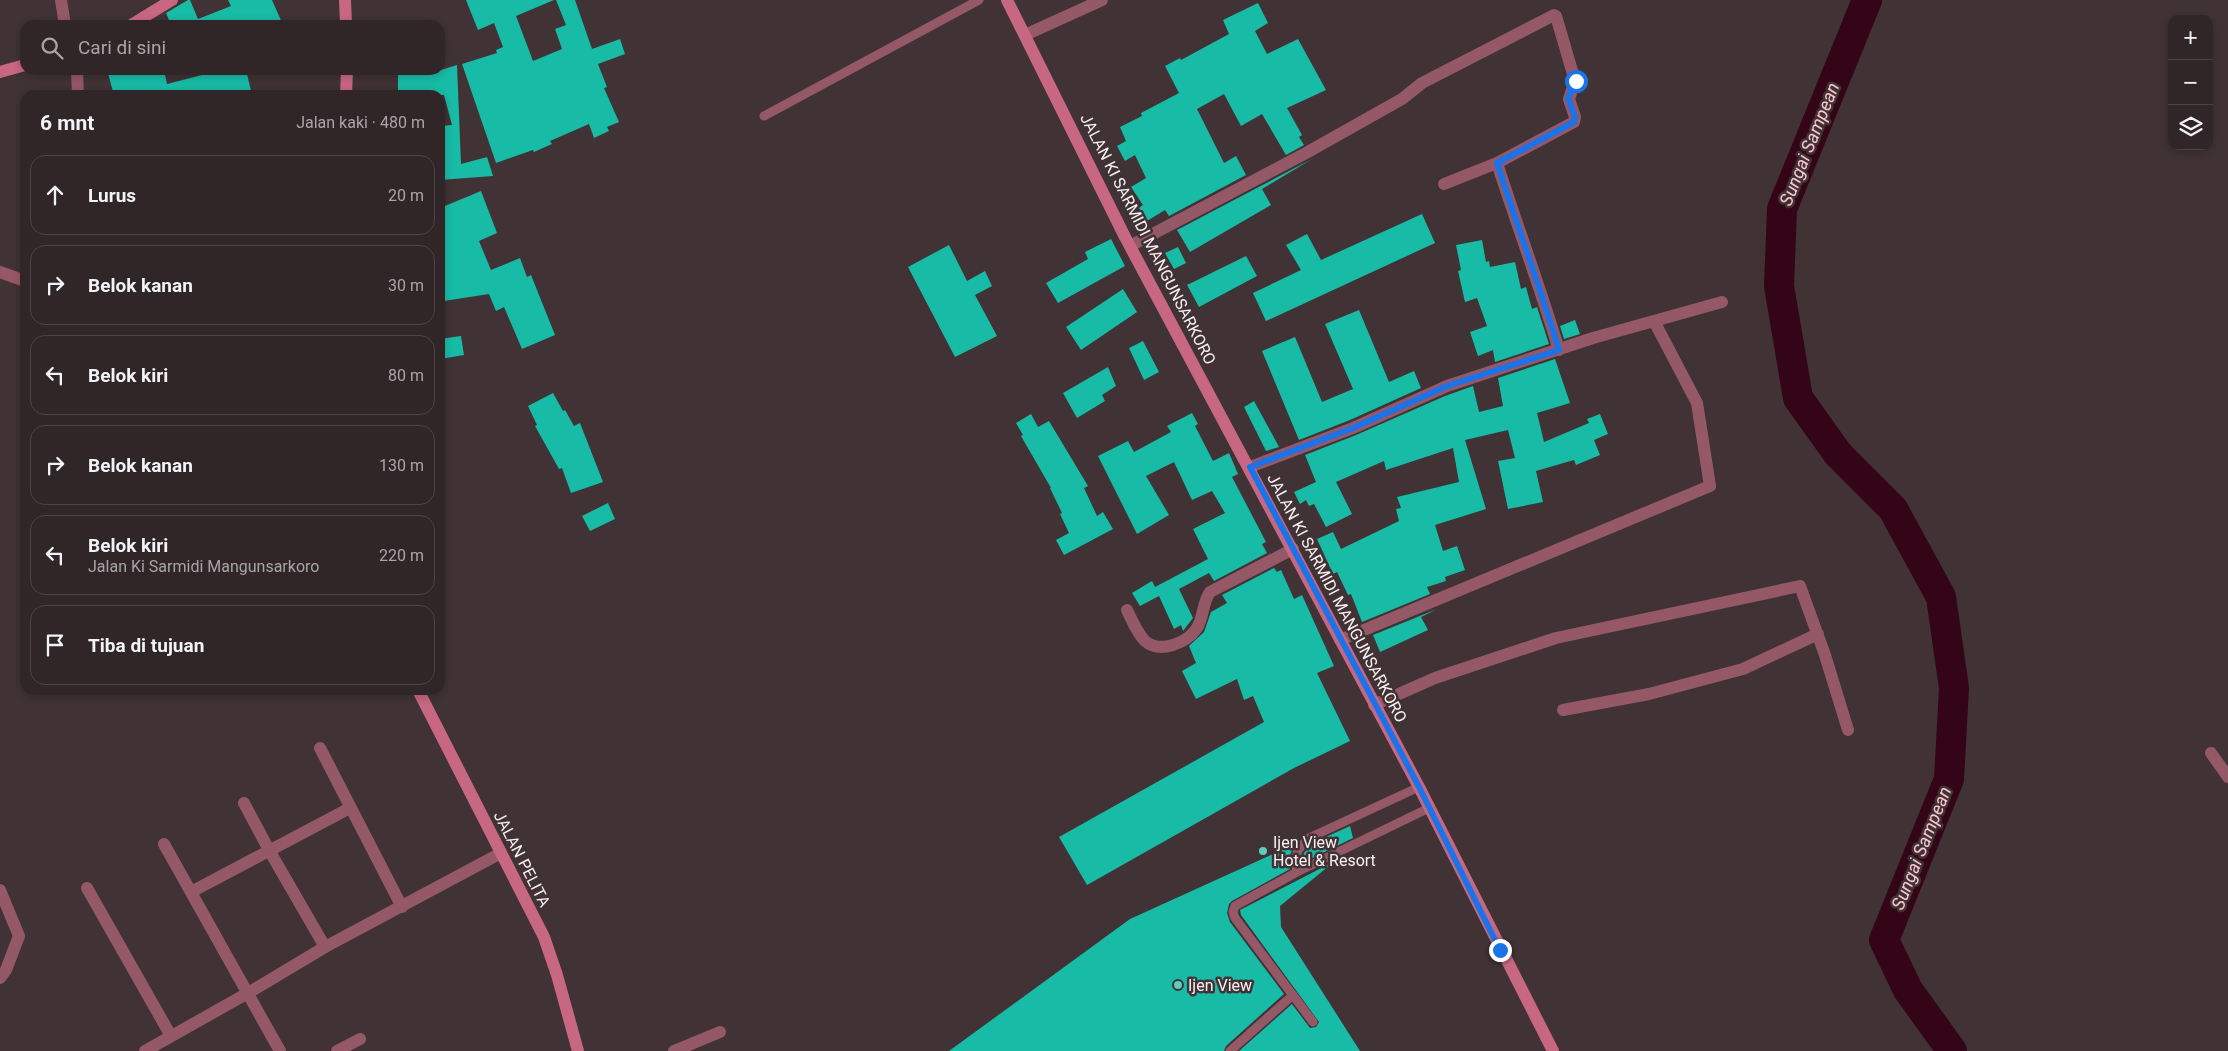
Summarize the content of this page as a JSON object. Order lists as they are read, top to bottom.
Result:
{
  "streets": {
    "main road": ["JALAN KI SARMIDI MANGUNSARKORO", "JALAN PELITA"]
  },
  "water": ["Sungai Sampean"],
  "places": ["Ijen View Hotel & Resort", "Ijen View"],
  "page": {
    "map_buttons": ["+", "−"],
    "search": "Cari di sini",
    "heading": ["6 mnt", "Jalan kaki · 480 m"],
    "list": [
      ["Lurus", "20 m"],
      ["Belok kanan", "30 m"],
      ["Belok kiri", "80 m"],
      ["Belok kanan", "130 m"],
      ["Belok kiri", "Jalan Ki Sarmidi Mangunsarkoro", "220 m"],
      "Tiba di tujuan"
    ]
  }
}
